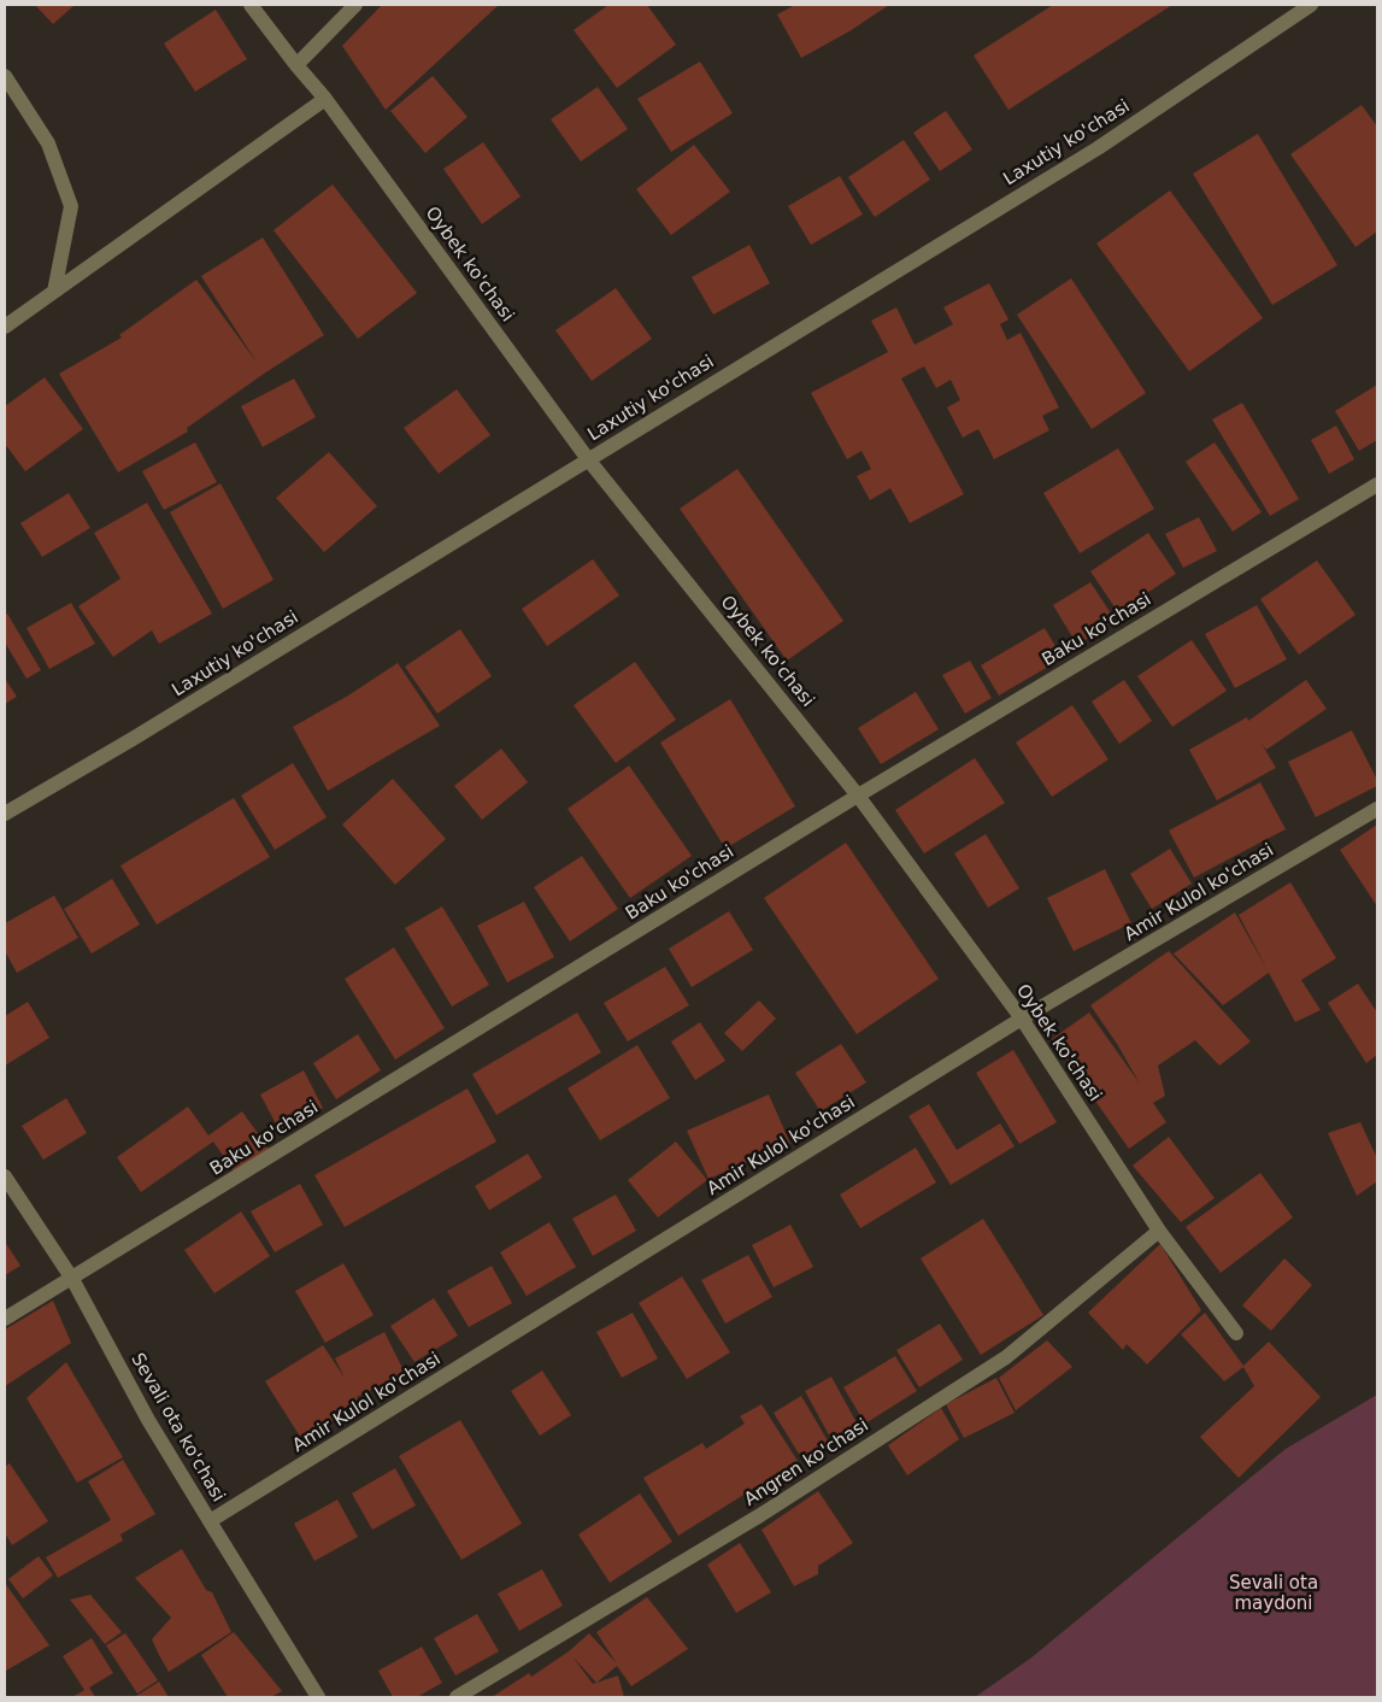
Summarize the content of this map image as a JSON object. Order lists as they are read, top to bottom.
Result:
{
  "streets": {
    "street": [
      "Laxutiy ko'chasi",
      "Oybek ko'chasi",
      "Baku ko'chasi",
      "Amir Kulol ko'chasi",
      "Sevali ota ko'chasi",
      "Angren ko'chasi"
    ]
  },
  "crossings": [
    ["Laxutiy ko'chasi", "Oybek ko'chasi"],
    ["Oybek ko'chasi", "Baku ko'chasi"],
    ["Oybek ko'chasi", "Amir Kulol ko'chasi"],
    ["Oybek ko'chasi", "Angren ko'chasi"],
    ["Baku ko'chasi", "Sevali ota ko'chasi"],
    ["Amir Kulol ko'chasi", "Sevali ota ko'chasi"]
  ],
  "parks": ["Sevali ota maydoni"]
}
